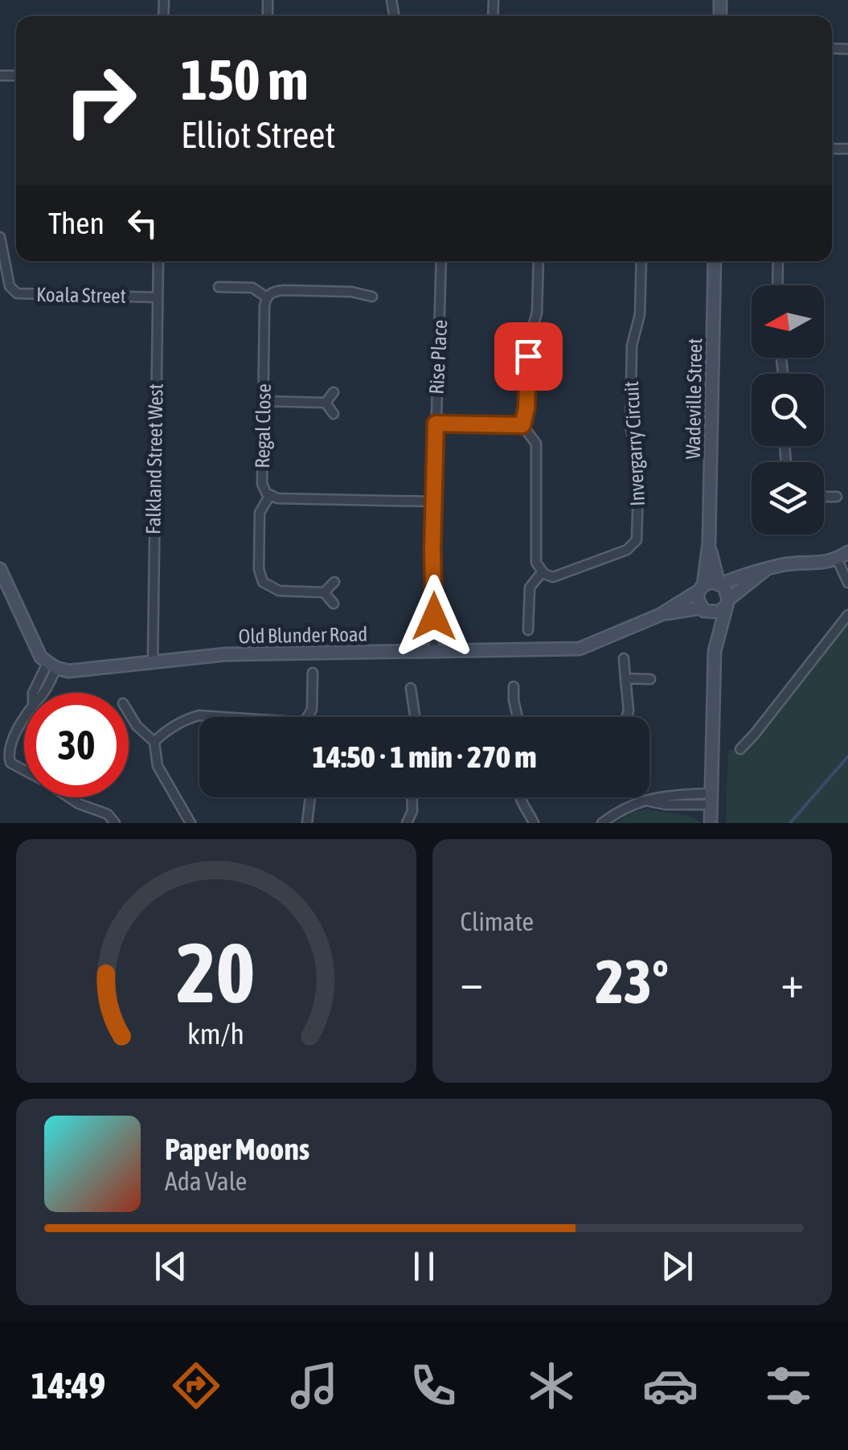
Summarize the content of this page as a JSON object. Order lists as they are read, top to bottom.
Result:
{
  "streets": {
    "main road": ["Wadeville Street", "Old Blunder Road"],
    "street": [
      "Koala Street",
      "Rise Place",
      "Regal Close",
      "Invergarry Circuit",
      "Falkland Street West"
    ]
  },
  "crossings": [
    ["Koala Street", "Falkland Street West"],
    ["Rise Place", "Regal Close"],
    ["Rise Place", "Old Blunder Road"],
    ["Wadeville Street", "Old Blunder Road"],
    ["Falkland Street West", "Old Blunder Road"]
  ],
  "north": "left",
  "page": {
    "turn": ["150 m", "Elliot Street"],
    "then": "Then",
    "limit": "30",
    "trip": "14:50 · 1 min · 270 m",
    "tile": "Climate",
    "heat": ["−", "23°", "+"],
    "song": ["Paper Moons", "Ada Vale"],
    "tabs": "14:49",
    "gauge": ["20", "km/h"]
  }
}
